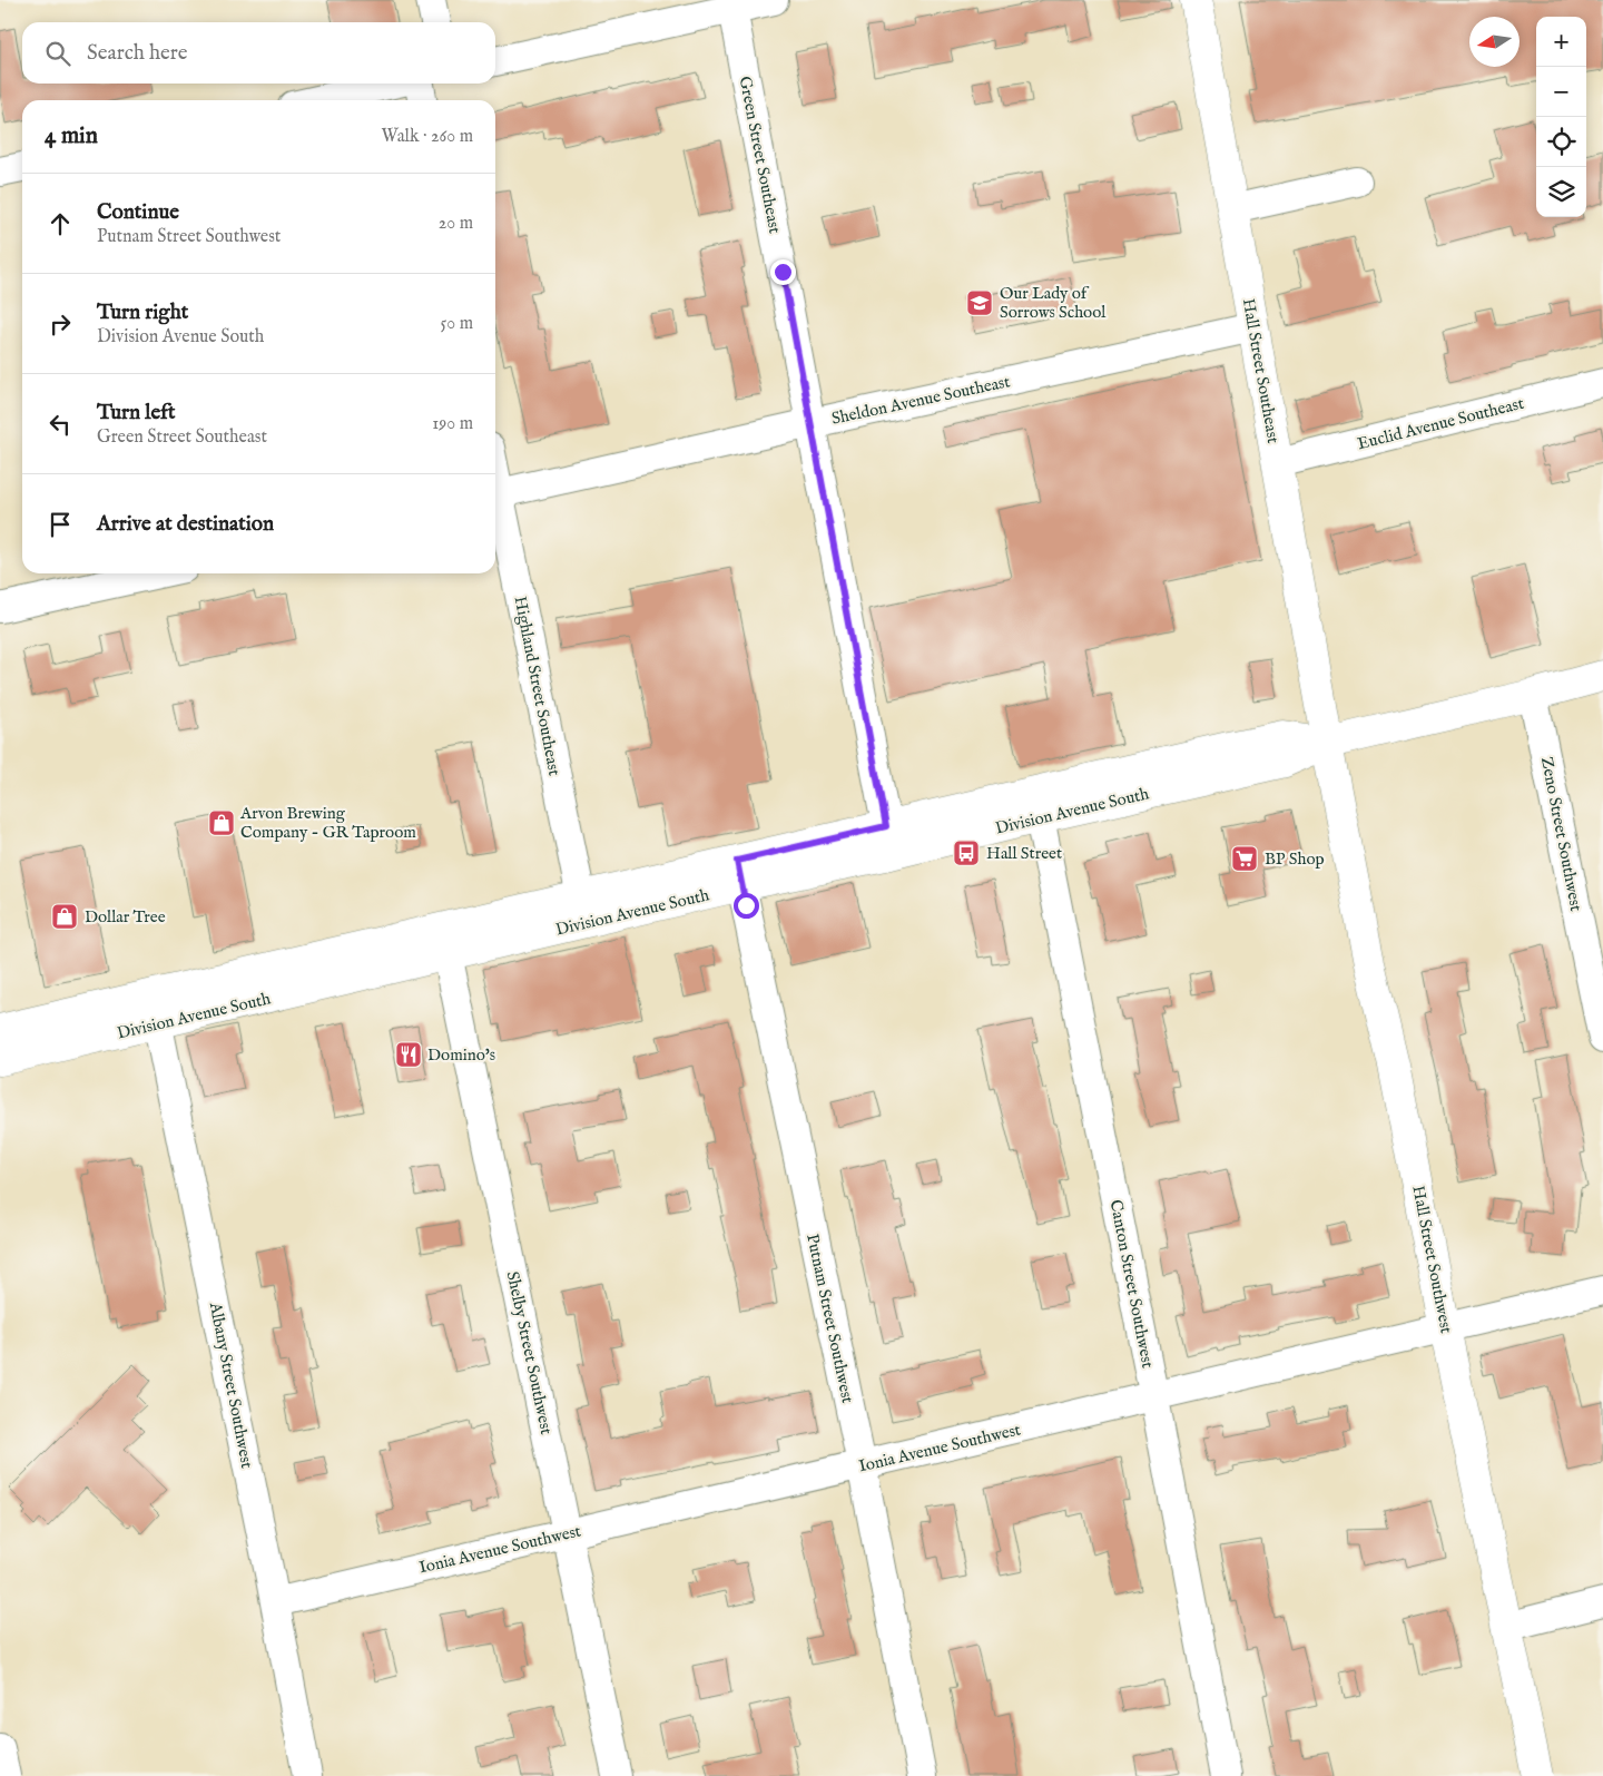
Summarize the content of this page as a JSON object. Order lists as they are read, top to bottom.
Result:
{
  "streets": {
    "main road": ["Hall Street Southeast", "Division Avenue South", "Hall Street Southwest"],
    "street": [
      "Green Street Southeast",
      "Sheldon Avenue Southeast",
      "Euclid Avenue Southeast",
      "Highland Street Southeast",
      "Zeno Street Southwest",
      "Canton Street Southwest",
      "Putnam Street Southwest",
      "Shelby Street Southwest",
      "Albany Street Southwest",
      "Ionia Avenue Southwest"
    ]
  },
  "crossings": [
    ["Green Street Southeast", "Sheldon Avenue Southeast"],
    ["Green Street Southeast", "Division Avenue South"],
    ["Hall Street Southeast", "Sheldon Avenue Southeast"],
    ["Hall Street Southeast", "Euclid Avenue Southeast"],
    ["Hall Street Southeast", "Division Avenue South"],
    ["Hall Street Southeast", "Hall Street Southwest"],
    ["Highland Street Southeast", "Division Avenue South"],
    ["Division Avenue South", "Zeno Street Southwest"],
    ["Division Avenue South", "Hall Street Southwest"],
    ["Division Avenue South", "Canton Street Southwest"],
    ["Division Avenue South", "Putnam Street Southwest"],
    ["Division Avenue South", "Shelby Street Southwest"],
    ["Division Avenue South", "Albany Street Southwest"],
    ["Hall Street Southwest", "Ionia Avenue Southwest"],
    ["Canton Street Southwest", "Ionia Avenue Southwest"],
    ["Putnam Street Southwest", "Ionia Avenue Southwest"],
    ["Shelby Street Southwest", "Ionia Avenue Southwest"],
    ["Albany Street Southwest", "Ionia Avenue Southwest"]
  ],
  "places": {
    "school or university": ["Our Lady of Sorrows School"],
    "shop": ["Arvon Brewing Company - GR Taproom", "Dollar Tree"],
    "bus stop": ["Hall Street"],
    "supermarket": ["BP Shop"],
    "restaurant": ["Domino's"]
  },
  "north": "left",
  "page": {
    "map_buttons": ["+", "−"],
    "search": "Search here",
    "heading": ["4 min", "Walk · 260 m"],
    "list": [
      ["Continue", "Putnam Street Southwest", "20 m"],
      ["Turn right", "Division Avenue South", "50 m"],
      ["Turn left", "Green Street Southeast", "190 m"],
      "Arrive at destination"
    ]
  }
}
